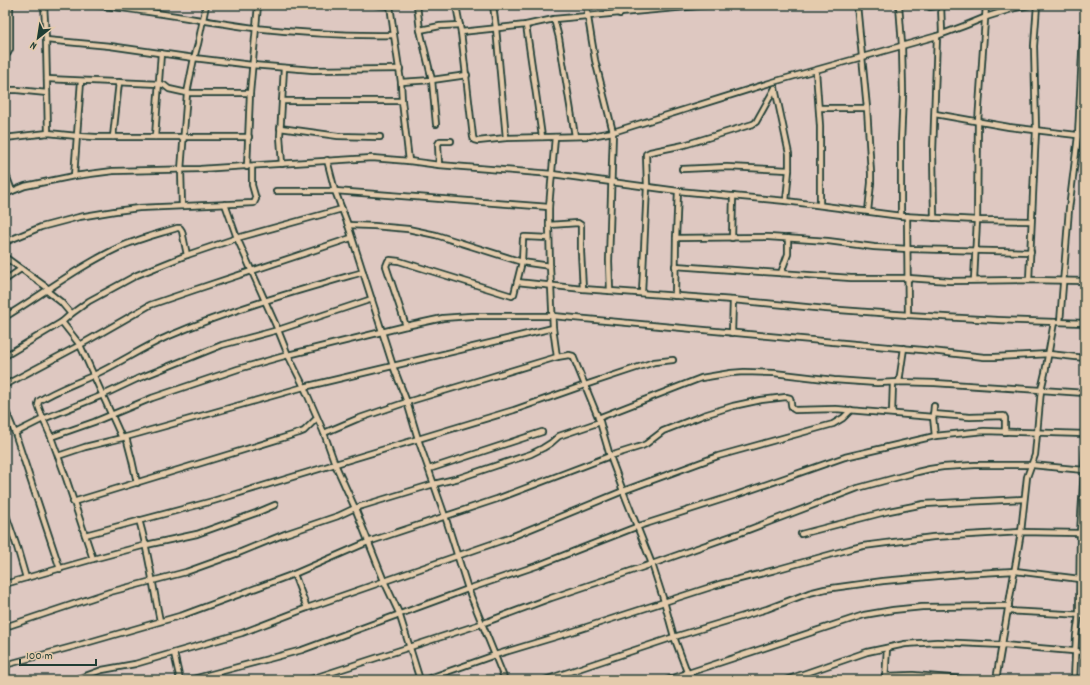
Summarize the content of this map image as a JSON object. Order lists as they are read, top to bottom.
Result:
{
  "scale_bar": "100 m",
  "north": "bottom left"
}
